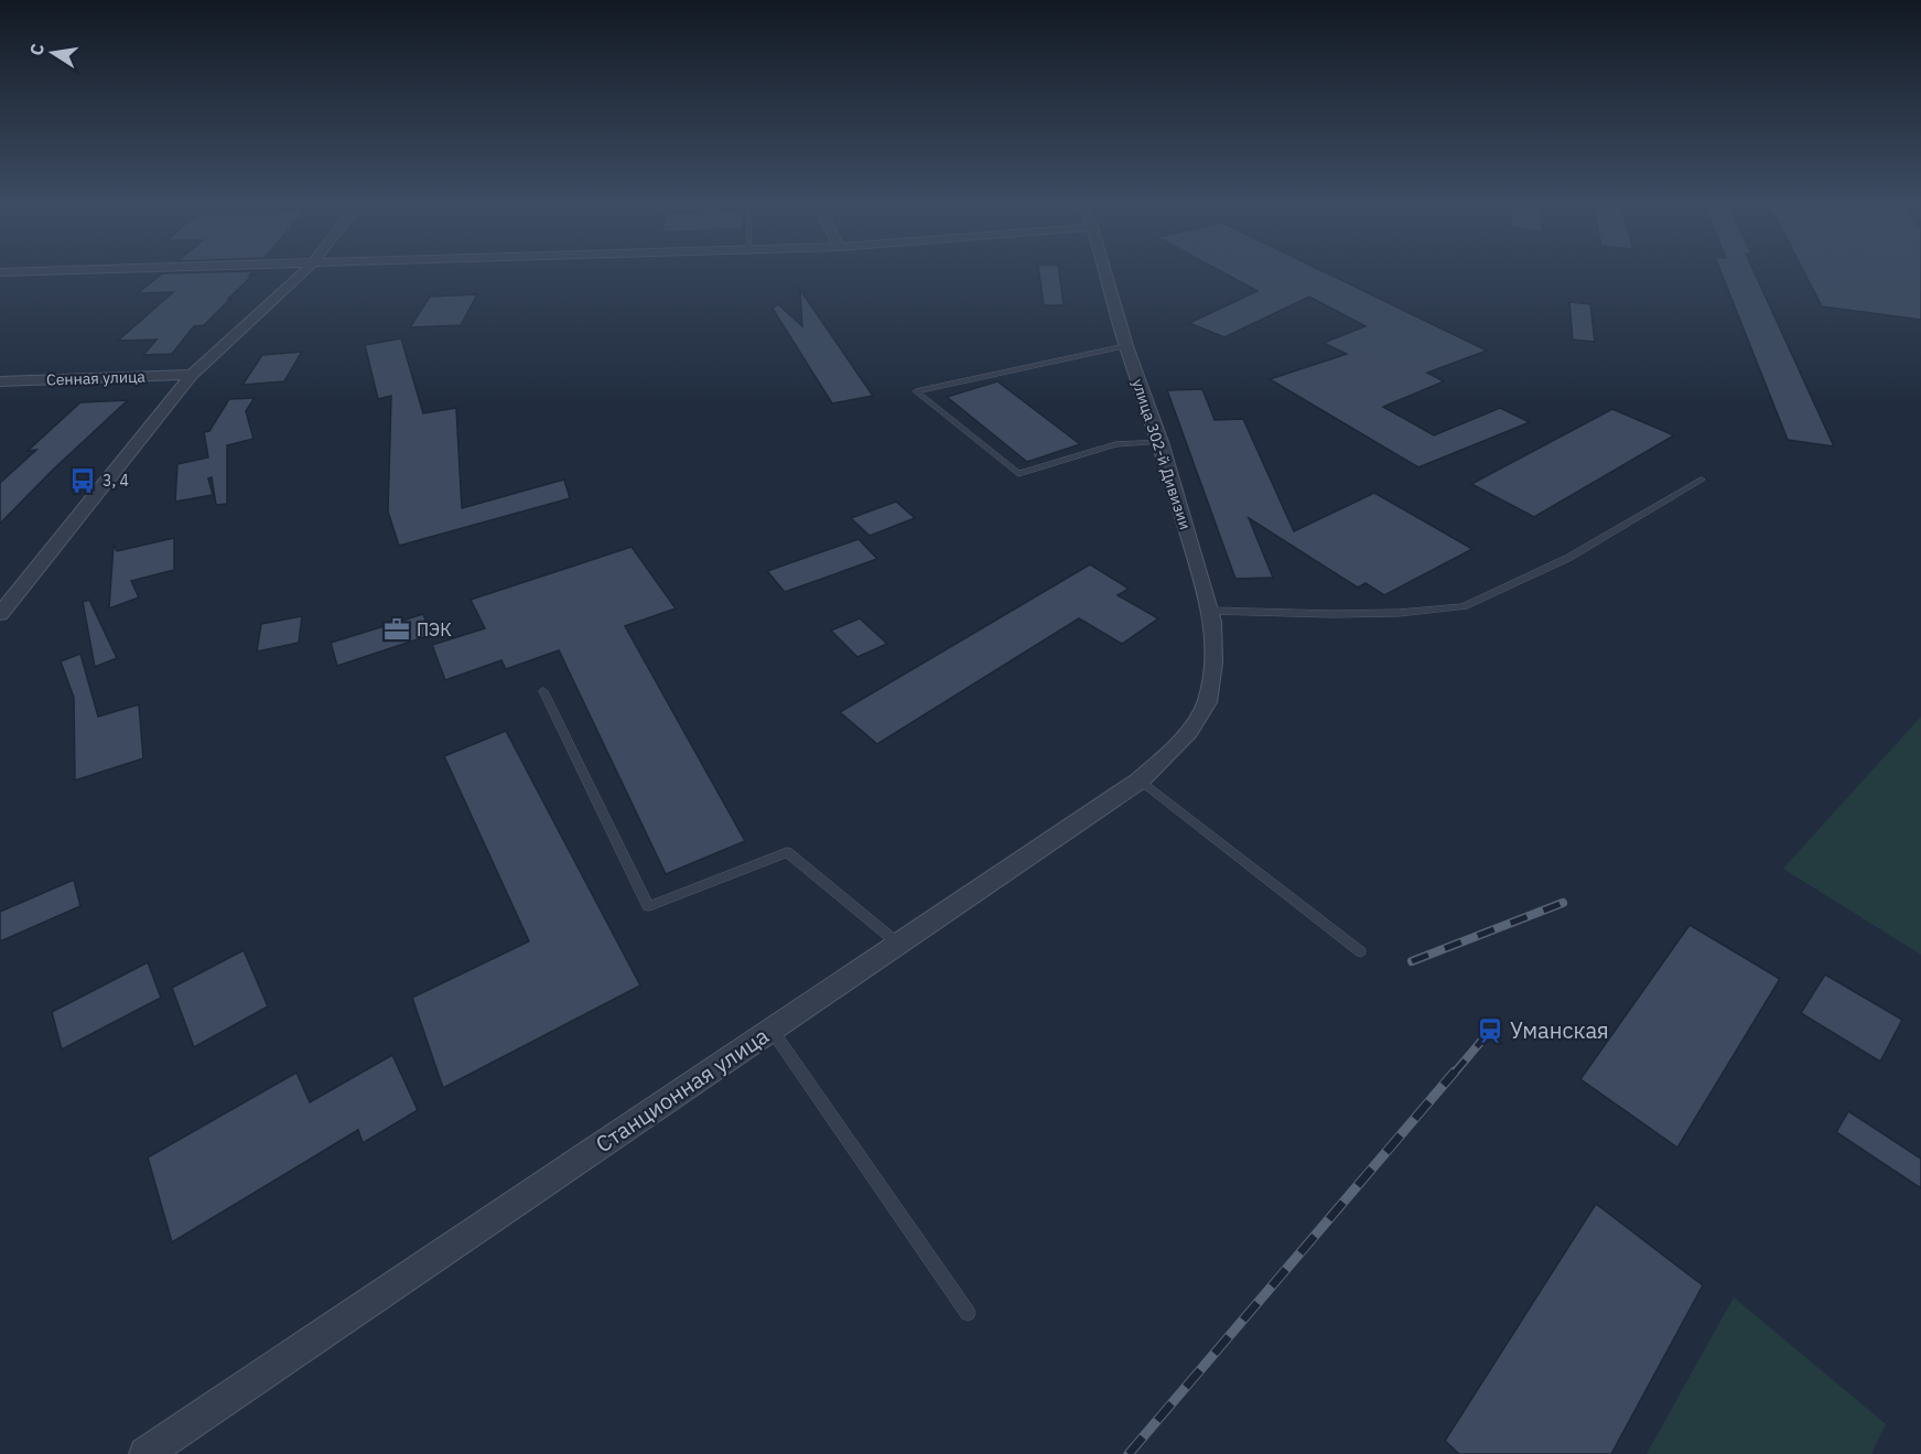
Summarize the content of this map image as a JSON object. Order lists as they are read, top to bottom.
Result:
{
  "streets": {
    "street": ["Сенная улица", "улица 302-й Дивизии", "Станционная улица"]
  },
  "crossings": [
    ["улица 302-й Дивизии", "Станционная улица"]
  ],
  "places": {
    "bus stop": ["3, 4"],
    "office": ["ПЭК"],
    "station": ["Уманская"]
  },
  "north": "left"
}
